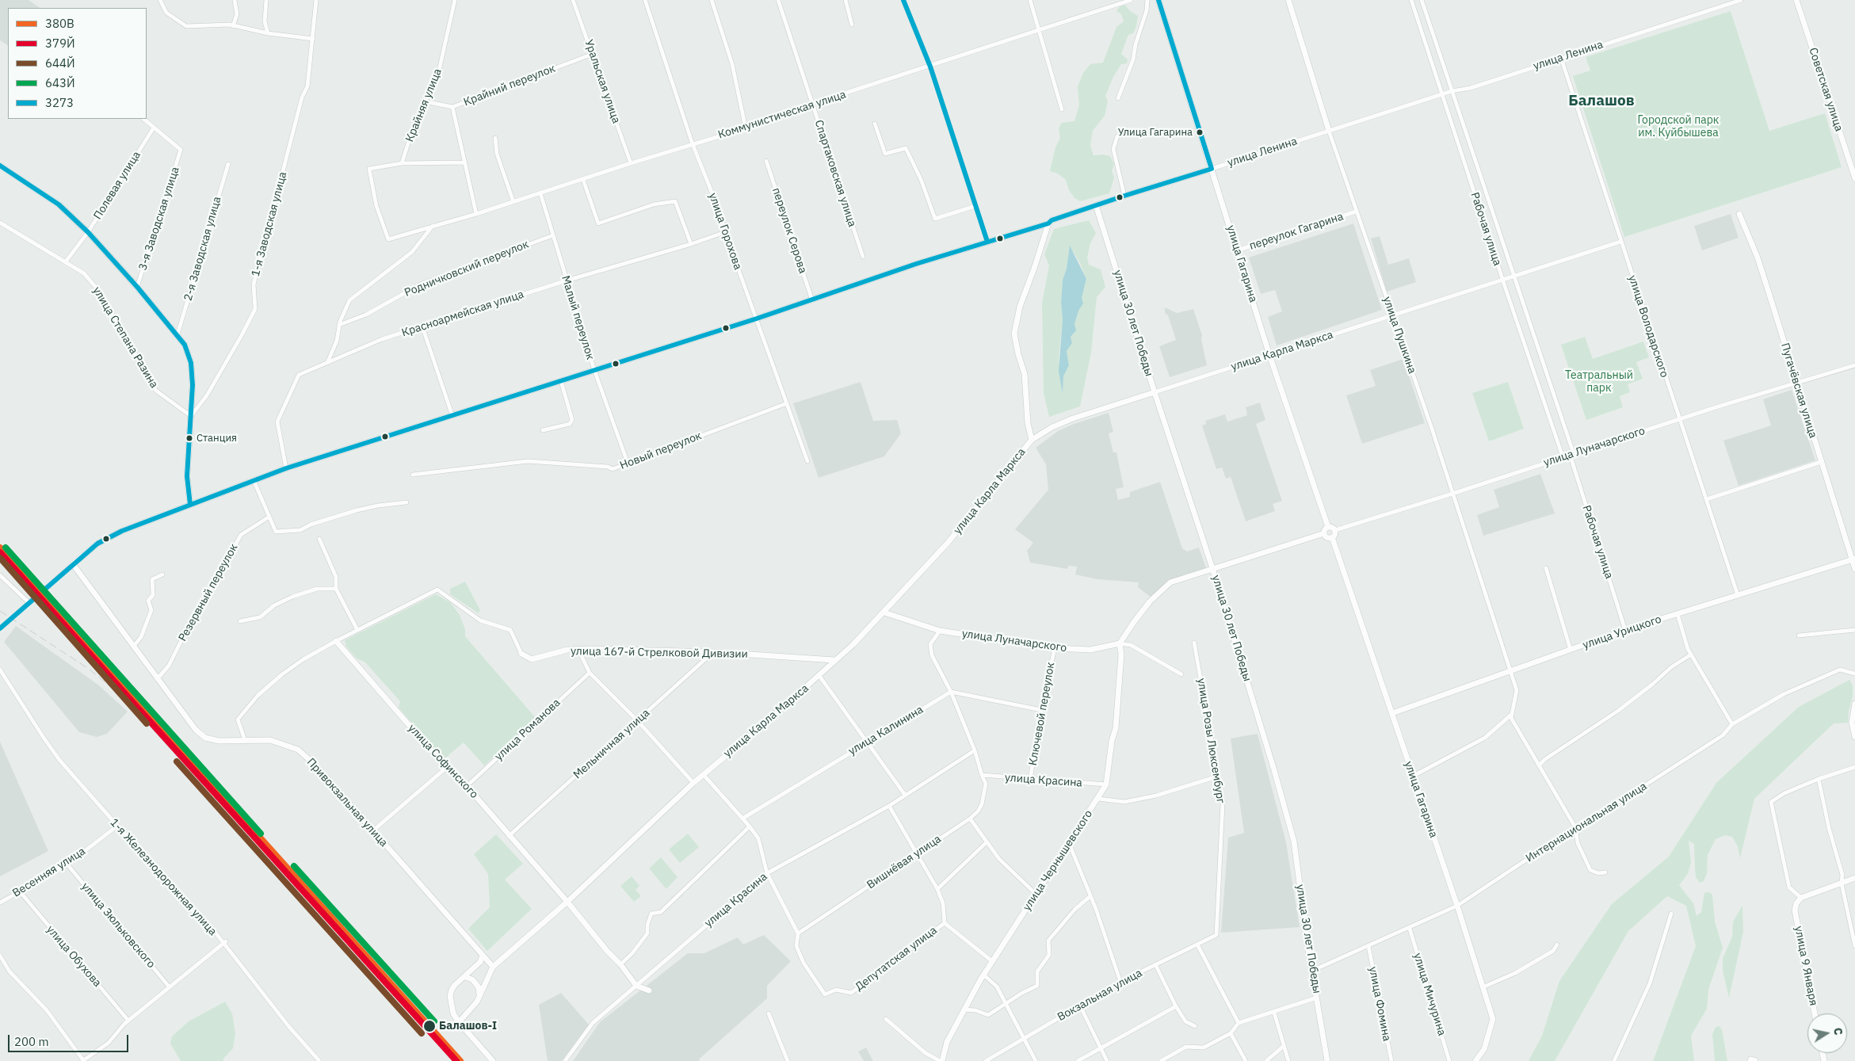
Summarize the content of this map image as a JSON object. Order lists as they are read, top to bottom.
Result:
{
  "streets": {
    "street": [
      "улица Ленина",
      "Уральская улица",
      "Крайний переулок",
      "Советская улица",
      "Крайняя улица",
      "Коммунистическая улица",
      "Спартаковская улица",
      "Полевая улица",
      "3-я Заводская улица",
      "1-я Заводская улица",
      "Рабочая улица",
      "переулок Серова",
      "улица Горохова",
      "переулок Гагарина",
      "2-я Заводская улица",
      "улица Гагарина",
      "Родничковский переулок",
      "Красноармейская улица",
      "Малый переулок",
      "улица 30 лет Победы",
      "улица Володарского",
      "улица Пушкина",
      "улица Степана Разина",
      "улица Карла Маркса",
      "Пугачёвская улица",
      "улица Луначарского",
      "Новый переулок",
      "Резервный переулок",
      "улица Урицкого",
      "улица 167-й Стрелковой Дивизии",
      "Ключевой переулок",
      "улица Романова",
      "улица Калинина",
      "улица Розы Люксембург",
      "Мельничная улица",
      "улица Софинского",
      "улица Красина",
      "Привокзальная улица",
      "Интернациональная улица",
      "улица Чернышевского",
      "Вишнёвая улица",
      "Весенняя улица",
      "1-я Железнодорожная улица",
      "улица Зюльковского",
      "улица Обухова",
      "Депутатская улица",
      "улица 9 Января",
      "улица Мичурина",
      "Вокзальная улица",
      "улица Фомина"
    ]
  },
  "crossings": [
    ["улица Ленина", "Рабочая улица"],
    ["улица Ленина", "переулок Серова"],
    ["улица Ленина", "улица Горохова"],
    ["улица Ленина", "улица Гагарина"],
    ["улица Ленина", "Красноармейская улица"],
    ["улица Ленина", "Малый переулок"],
    ["улица Ленина", "улица 30 лет Победы"],
    ["улица Ленина", "улица Володарского"],
    ["улица Ленина", "улица Пушкина"],
    ["улица Ленина", "Привокзальная улица"],
    ["Уральская улица", "Крайний переулок"],
    ["Уральская улица", "Коммунистическая улица"],
    ["Крайний переулок", "Крайняя улица"],
    ["Крайняя улица", "Коммунистическая улица"],
    ["Коммунистическая улица", "Спартаковская улица"],
    ["Коммунистическая улица", "улица Горохова"],
    ["Коммунистическая улица", "Малый переулок"],
    ["Полевая улица", "3-я Заводская улица"],
    ["Полевая улица", "улица Степана Разина"],
    ["1-я Заводская улица", "улица Степана Разина"],
    ["Рабочая улица", "улица Карла Маркса"],
    ["Рабочая улица", "улица Луначарского"],
    ["Рабочая улица", "улица Урицкого"],
    ["улица Горохова", "Красноармейская улица"],
    ["улица Горохова", "Новый переулок"],
    ["переулок Гагарина", "улица Гагарина"],
    ["переулок Гагарина", "улица Пушкина"],
    ["улица Гагарина", "улица Карла Маркса"],
    ["улица Гагарина", "улица Луначарского"],
    ["улица Гагарина", "улица Урицкого"],
    ["улица Гагарина", "Интернациональная улица"],
    ["Родничковский переулок", "Малый переулок"],
    ["Красноармейская улица", "Малый переулок"],
    ["Малый переулок", "Новый переулок"],
    ["улица 30 лет Победы", "улица Карла Маркса"],
    ["улица 30 лет Победы", "Интернациональная улица"],
    ["улица Володарского", "улица Карла Маркса"],
    ["улица Володарского", "улица Луначарского"],
    ["улица Володарского", "улица Урицкого"],
    ["улица Пушкина", "улица Карла Маркса"],
    ["улица Пушкина", "улица Луначарского"],
    ["улица Пушкина", "улица Урицкого"],
    ["улица Карла Маркса", "улица Луначарского"],
    ["улица Карла Маркса", "улица 167-й Стрелковой Дивизии"],
    ["улица Карла Маркса", "улица Софинского"],
    ["улица Карла Маркса", "Привокзальная улица"],
    ["Пугачёвская улица", "улица Луначарского"],
    ["Пугачёвская улица", "улица Урицкого"],
    ["улица Луначарского", "Ключевой переулок"],
    ["улица Луначарского", "улица Чернышевского"],
    ["улица Луначарского", "Вишнёвая улица"],
    ["Резервный переулок", "Привокзальная улица"],
    ["улица 167-й Стрелковой Дивизии", "Мельничная улица"],
    ["улица 167-й Стрелковой Дивизии", "улица Софинского"],
    ["Ключевой переулок", "улица Красина"],
    ["улица Романова", "улица Софинского"],
    ["улица Калинина", "Вишнёвая улица"],
    ["улица Розы Люксембург", "Вокзальная улица"],
    ["Мельничная улица", "улица Софинского"],
    ["улица Софинского", "улица Красина"],
    ["улица Красина", "улица Чернышевского"],
    ["улица Красина", "Вишнёвая улица"],
    ["Интернациональная улица", "улица Мичурина"],
    ["Интернациональная улица", "улица Фомина"],
    ["Вишнёвая улица", "Депутатская улица"],
    ["Весенняя улица", "1-я Железнодорожная улица"],
    ["Весенняя улица", "улица Зюльковского"],
    ["Весенняя улица", "улица Обухова"]
  ],
  "districts": ["Балашов"],
  "parks": ["Городской парк им. Куйбышева", "Театральный парк"],
  "places": ["Улица Гагарина", "Станция", "Балашов-I"],
  "lines": [
    "transit line 3273",
    "transit line 380В",
    "transit line 643Й",
    "transit line 379Й",
    "transit line 644Й"
  ],
  "legend": [
    "380В",
    "379Й",
    "644Й",
    "643Й",
    "3273"
  ],
  "scale_bar": "200 m",
  "north": "right"
}
